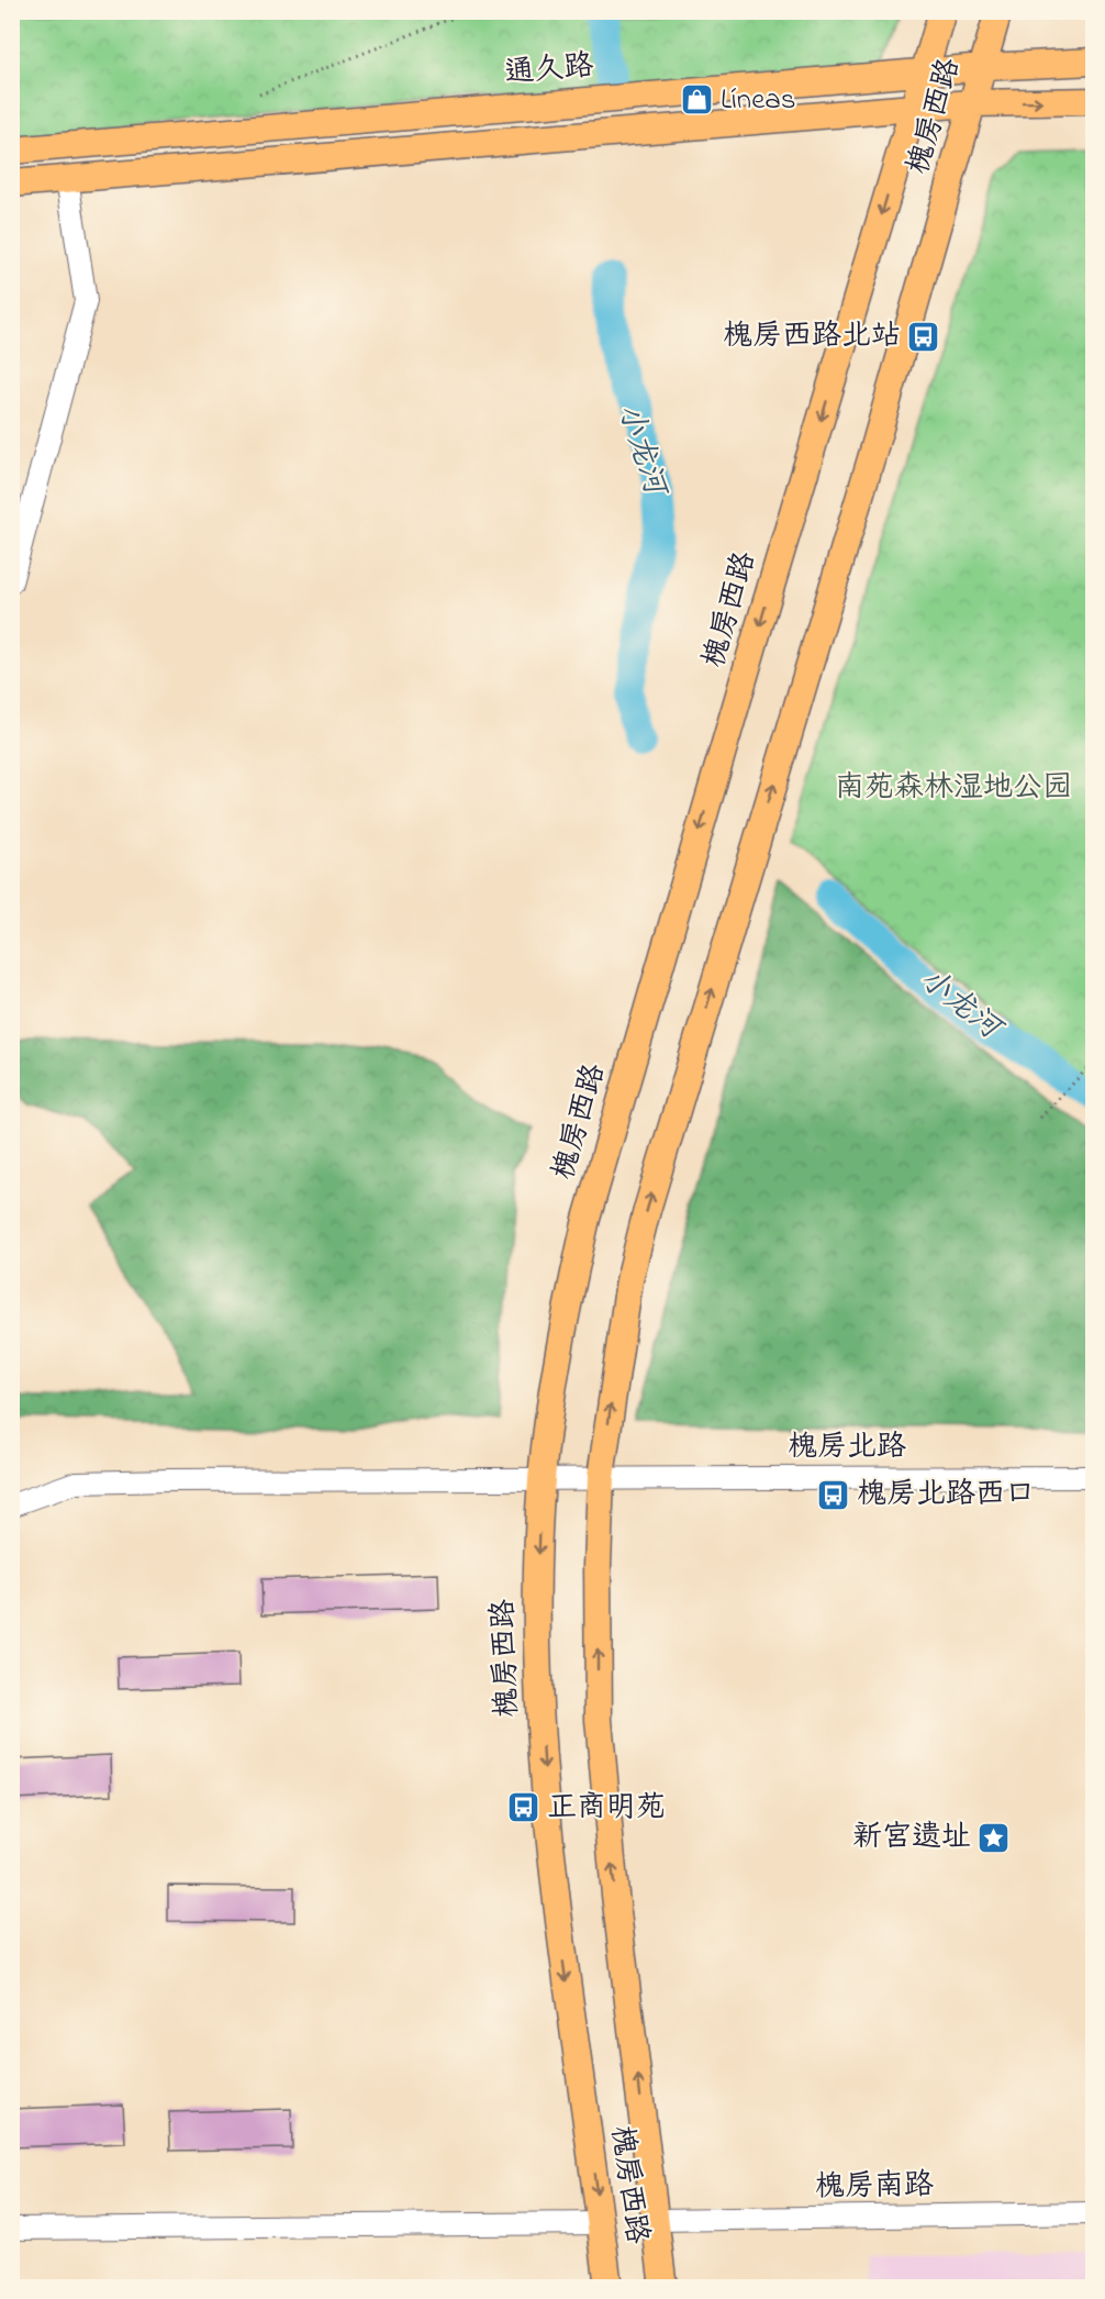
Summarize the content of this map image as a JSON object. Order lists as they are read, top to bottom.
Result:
{
  "streets": {
    "main road": ["通久路", "槐房西路"],
    "street": ["槐房北路", "槐房南路"]
  },
  "crossings": [
    ["通久路", "槐房西路"],
    ["槐房西路", "槐房北路"],
    ["槐房西路", "槐房南路"]
  ],
  "water": ["小龙河"],
  "parks": ["南苑森林湿地公园"],
  "places": {
    "shop": ["Líneas"],
    "bus stop": ["槐房西路北站", "槐房北路西口", "正商明苑"],
    "place": ["新宫遗址"]
  }
}
